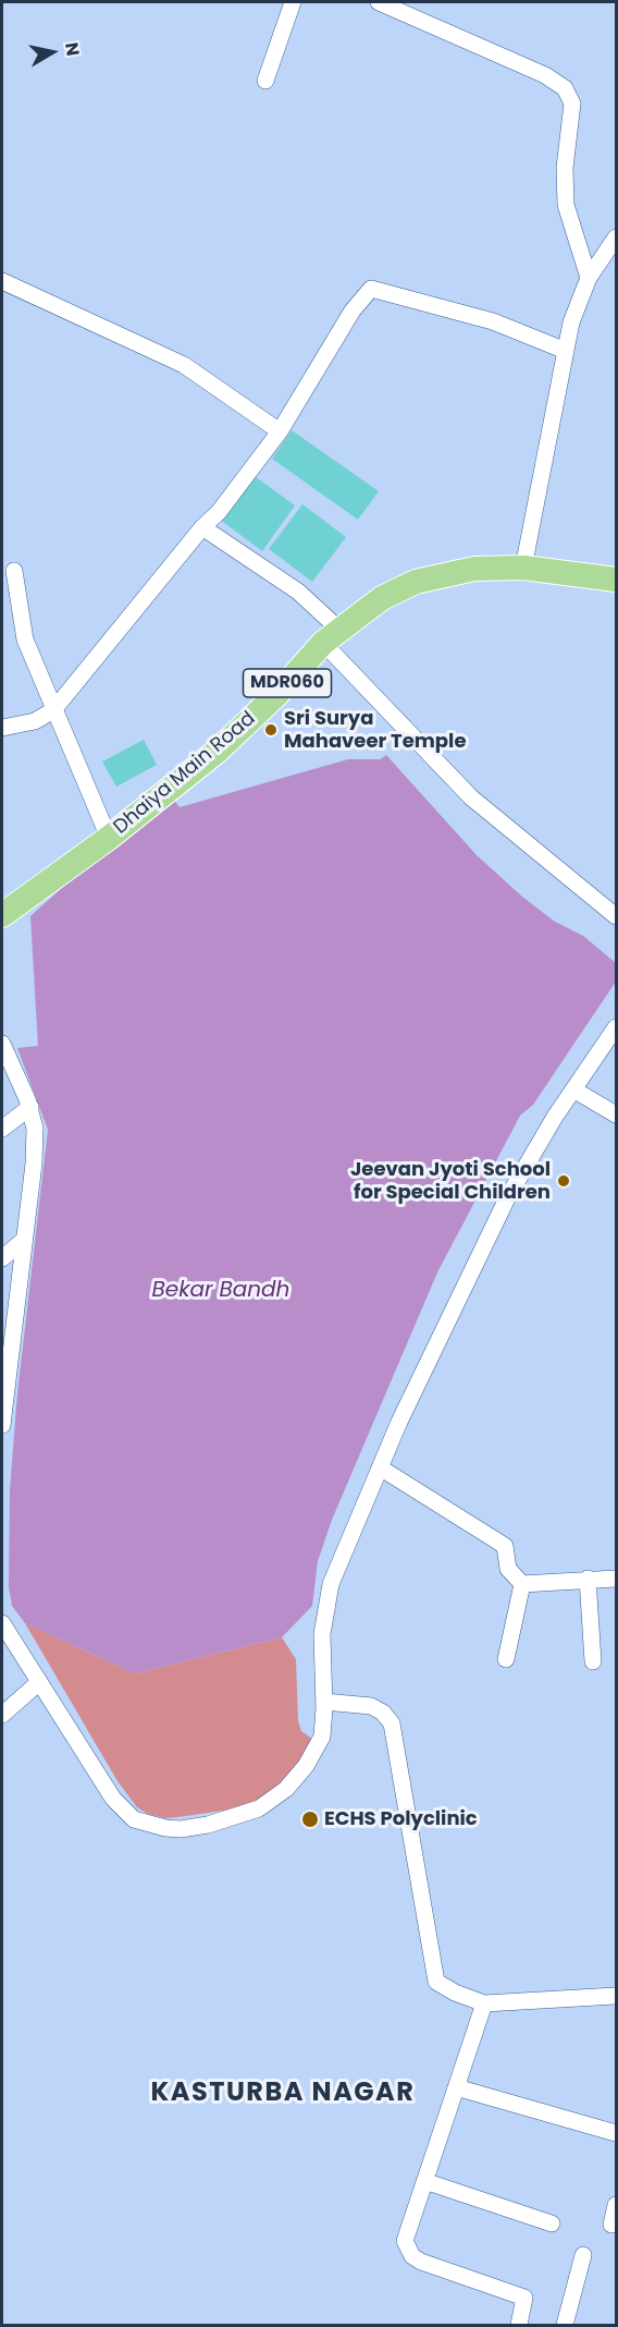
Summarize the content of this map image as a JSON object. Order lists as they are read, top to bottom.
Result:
{
  "streets": {
    "main road": ["MDR060", "Dhaiya Main Road"]
  },
  "districts": ["KASTURBA NAGAR"],
  "water": ["Bekar Bandh"],
  "places": ["Sri Surya Mahaveer Temple", "Jeevan Jyoti School for Special Children", "ECHS Polyclinic"],
  "north": "right"
}
